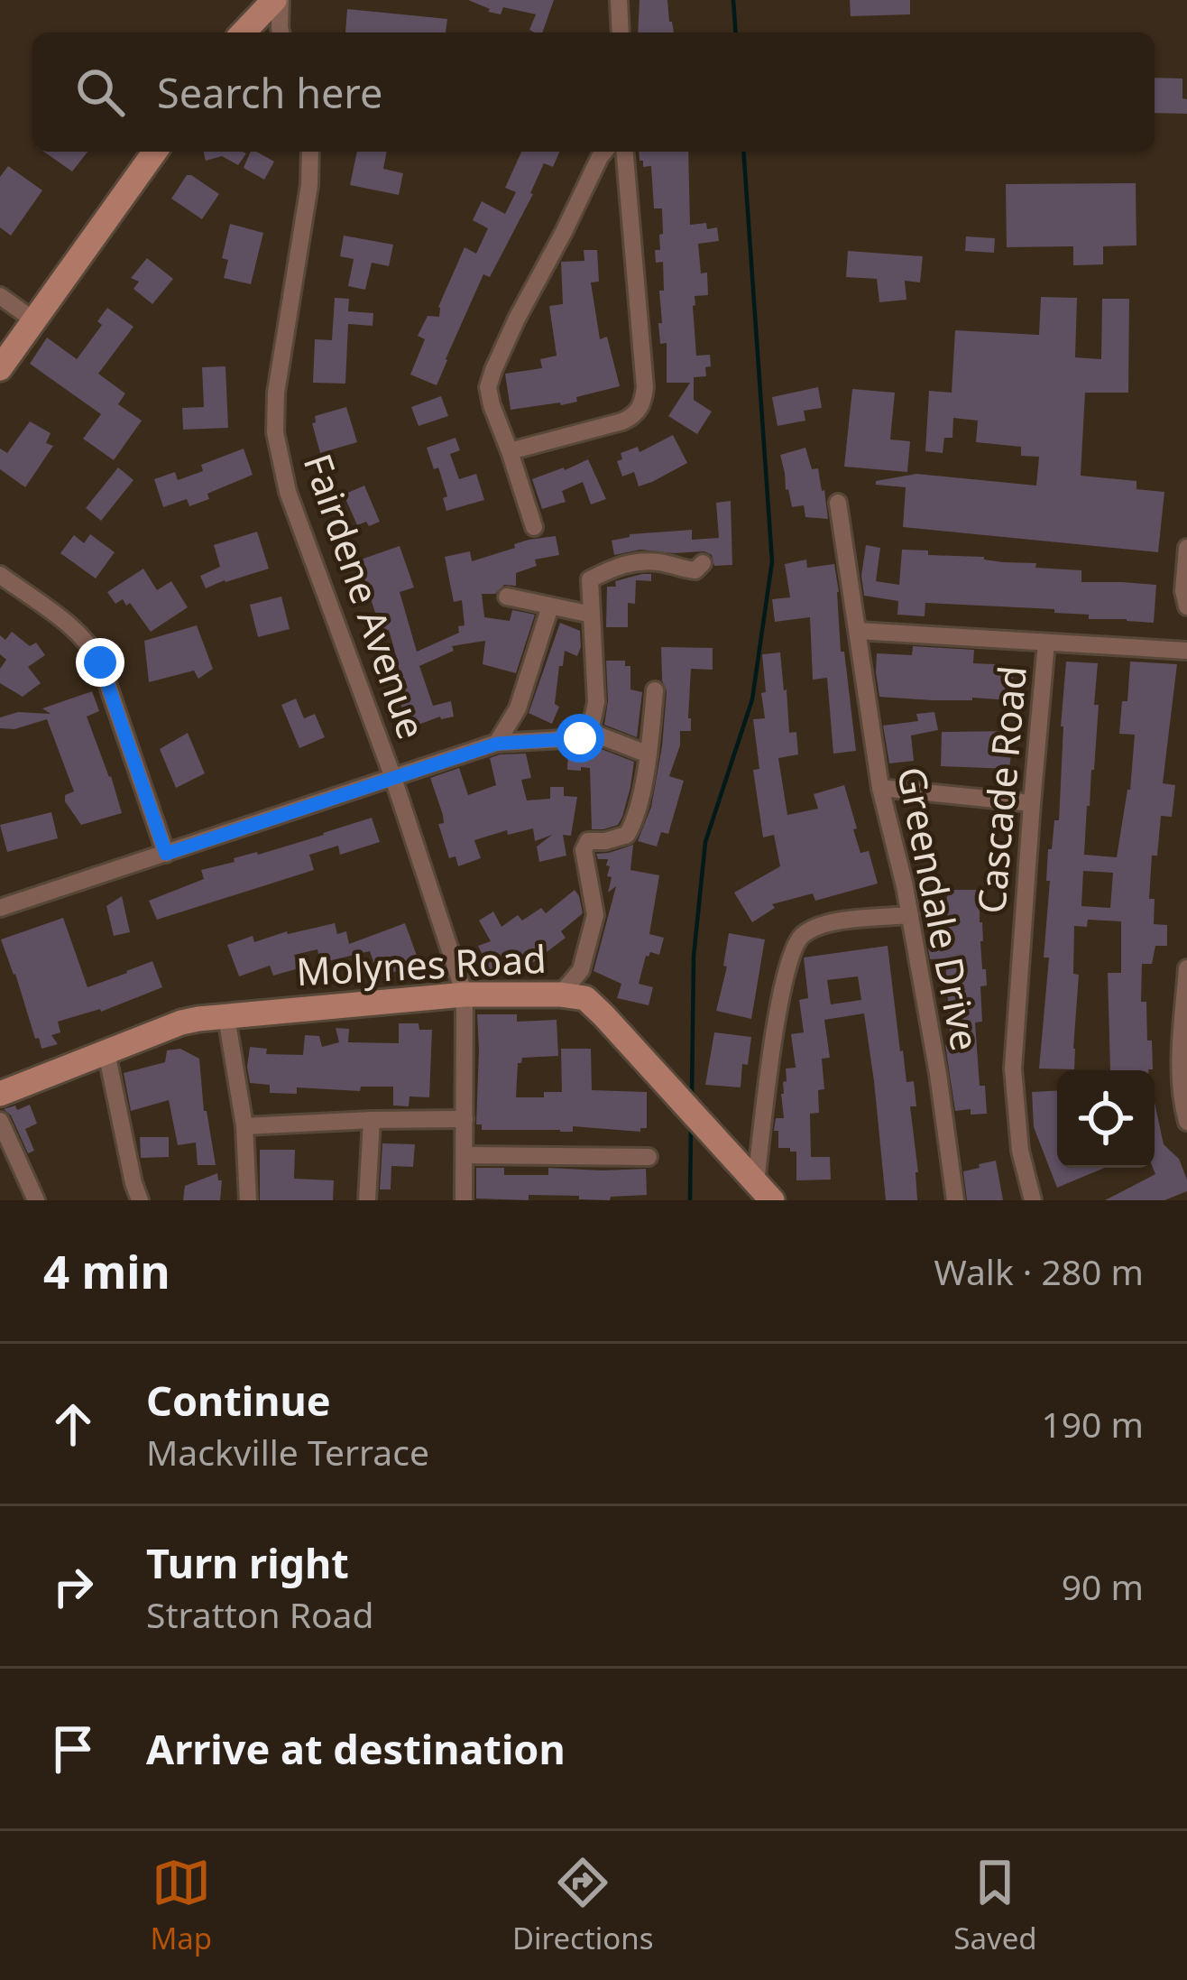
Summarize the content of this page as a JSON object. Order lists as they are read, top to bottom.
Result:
{
  "streets": {
    "main road": ["Molynes Road"],
    "street": ["Fairdene Avenue", "Cascade Road", "Greendale Drive"]
  },
  "crossings": [
    ["Fairdene Avenue", "Molynes Road"]
  ],
  "page": {
    "search": "Search here",
    "heading": ["4 min", "Walk · 280 m"],
    "list": [
      ["Continue", "Mackville Terrace", "190 m"],
      ["Turn right", "Stratton Road", "90 m"],
      "Arrive at destination"
    ],
    "nav": ["Map", "Directions", "Saved"]
  }
}
